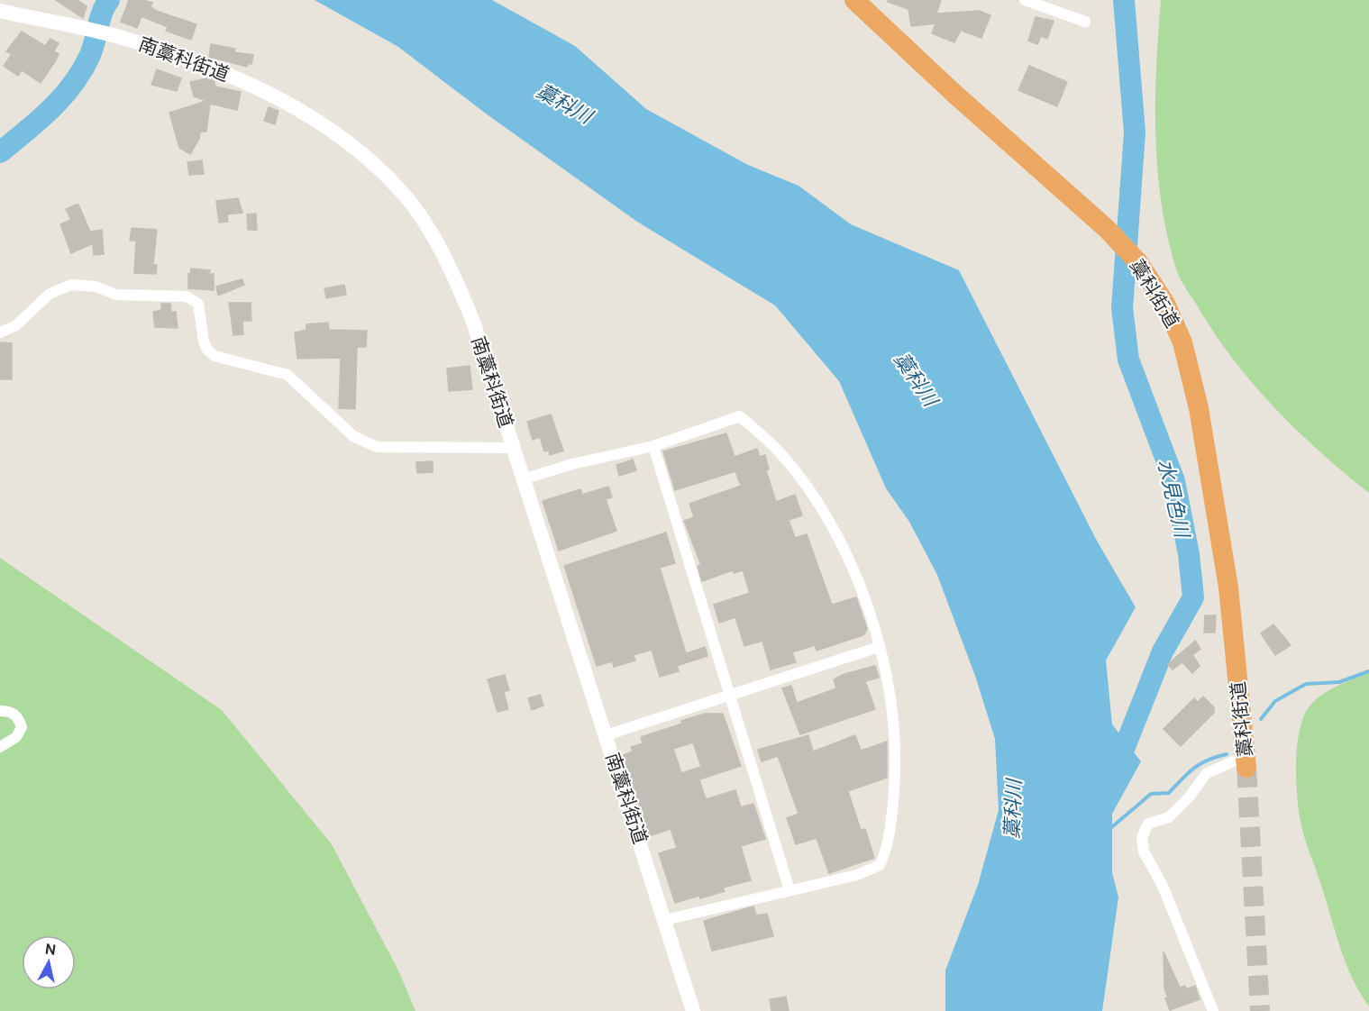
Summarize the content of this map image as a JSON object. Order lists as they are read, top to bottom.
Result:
{
  "streets": {
    "highway": ["藁科街道"],
    "main road": ["南藁科街道"]
  },
  "water": ["藁科川", "水見色川"],
  "north": "top"
}
